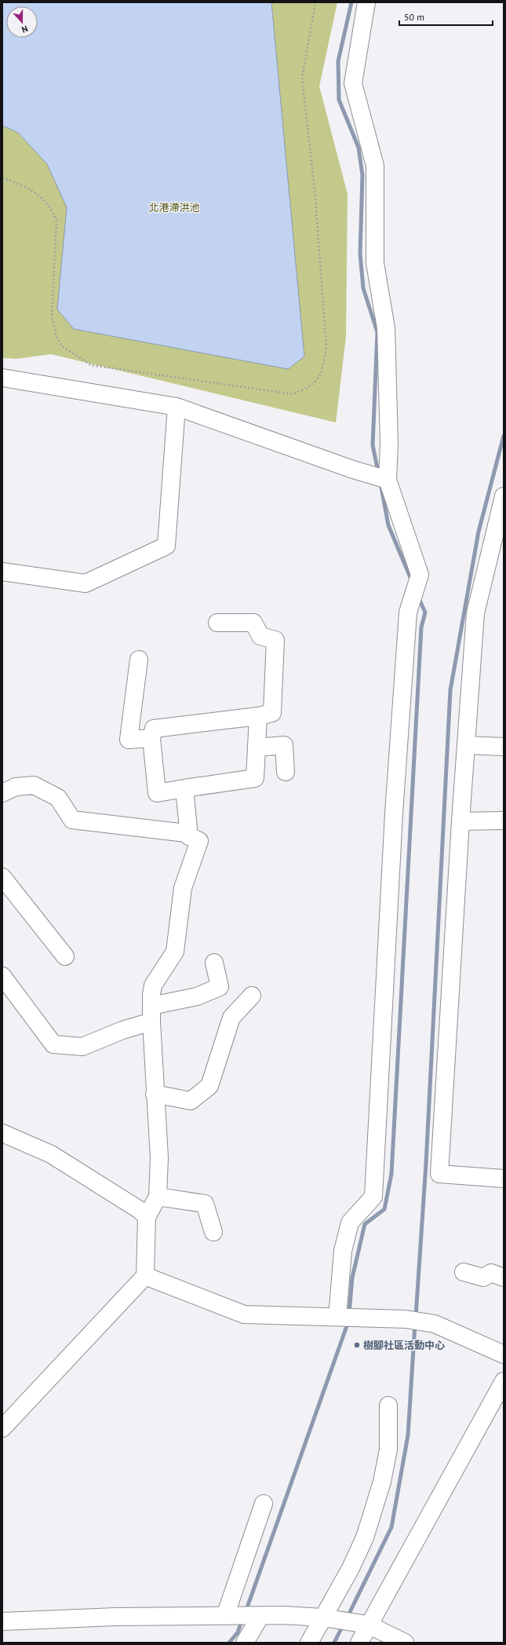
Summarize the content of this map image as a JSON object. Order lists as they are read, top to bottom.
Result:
{
  "parks": ["北港滯洪池"],
  "places": ["樹腳社區活動中心"],
  "scale_bar": "50 m",
  "north": "bottom"
}
